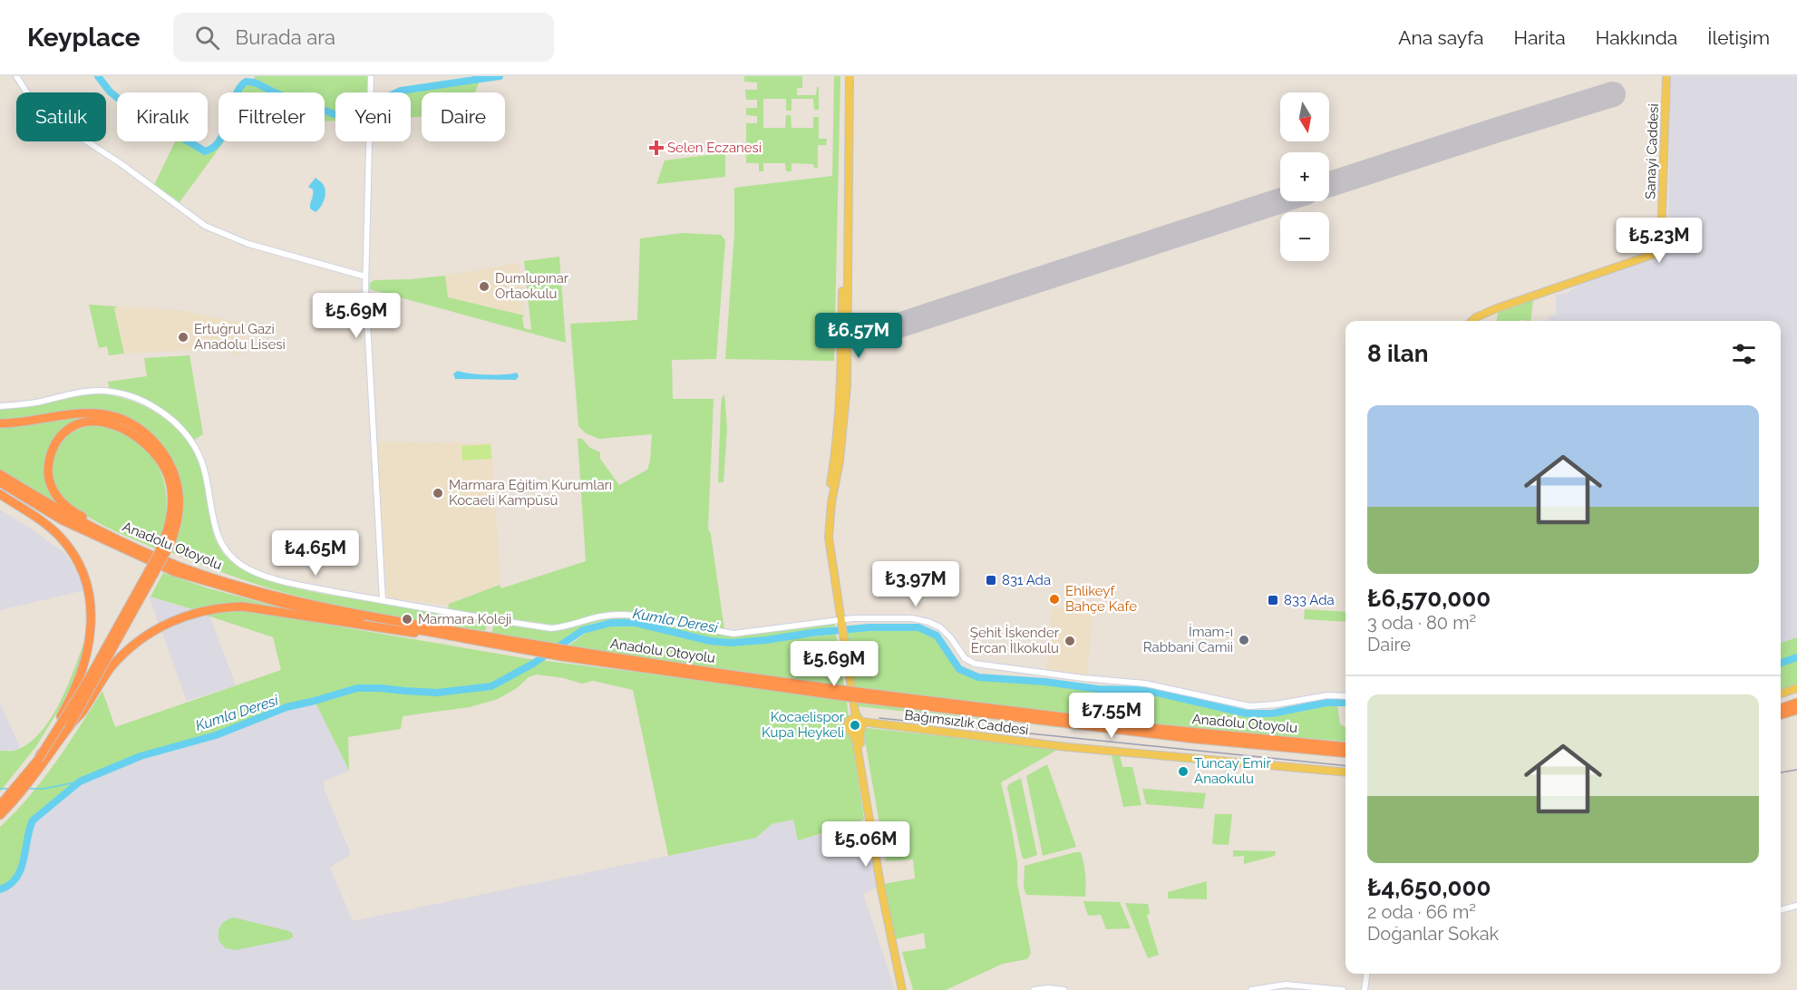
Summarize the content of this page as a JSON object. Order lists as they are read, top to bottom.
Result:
{
  "streets": {
    "highway": ["Anadolu Otoyolu"],
    "main road": ["Sanayi Caddesi", "Bağımsızlık Caddesi"]
  },
  "water": ["Kumla Deresi"],
  "places": {
    "health": ["Selen Eczanesi"],
    "other": [
      "Dumlupınar Ortaokulu",
      "Ertuğrul Gazi Anadolu Lisesi",
      "Marmara Eğitim Kurumları Kocaeli Kampüsü",
      "Ehlikeyf Bahçe Kafe",
      "Marmara Koleji",
      "İmam-ı Rabbani Camii",
      "Şehit İskender Ercan İlkokulu",
      "Kocaelispor Kupa Heykeli",
      "Tuncay Emir Anaokulu"
    ],
    "transit": ["831 Ada", "833 Ada"]
  },
  "north": "bottom",
  "page": {
    "header": "Keyplace",
    "search": "Burada ara",
    "nav": [
      "Ana sayfa",
      "Harita",
      "Hakkında",
      "İletişim"
    ],
    "map_buttons": ["+", "−"],
    "chip": [
      "Satılık",
      "Kiralık",
      "Filtreler",
      "Yeni",
      "Daire"
    ],
    "price": [
      "₺5.23M",
      "₺5.69M",
      "₺6.57M",
      "₺4.65M",
      "₺3.97M",
      "₺5.69M",
      "₺7.55M",
      "₺5.06M"
    ],
    "heading": "8 ilan",
    "list": [
      {
        "name": "₺6,570,000",
        "note": "3 oda · 80 m² · Daire"
      },
      {
        "name": "₺4,650,000",
        "note": "2 oda · 66 m² · Doğanlar Sokak"
      }
    ]
  }
}
